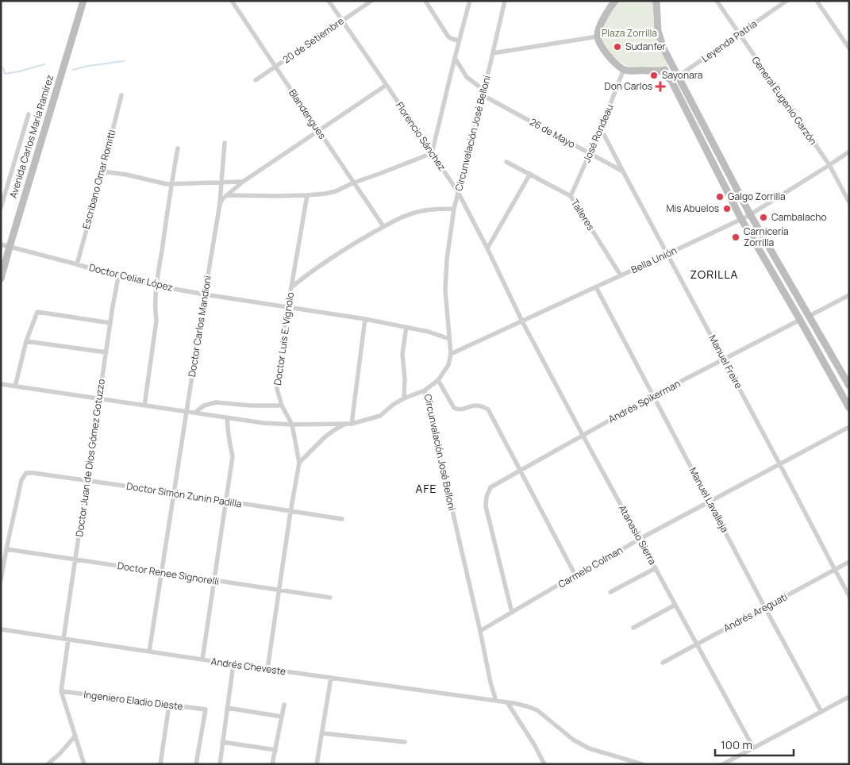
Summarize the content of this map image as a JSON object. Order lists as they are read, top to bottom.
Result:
{
  "streets": {
    "main road": ["Avenida Carlos María Ramírez"],
    "street": [
      "20 de Setiembre",
      "Leyenda Patria",
      "General Eugenio Garzón",
      "Blandengues",
      "Circunvalación José Belloni",
      "26 de Mayo",
      "José Rondeau",
      "Florencio Sánchez",
      "Escribano Omar Romitti",
      "Talleres",
      "Bella Unión",
      "Doctor Celiar López",
      "Doctor Carlos Mandioni",
      "Doctor Luis E. Vignolo",
      "Manuel Freire",
      "Andrés Spikerman",
      "Doctor Juan de Dios Gómez Gotuzzo",
      "Doctor Simón Zunin Padilla",
      "Manuel Lavalleja",
      "Atanasio Sierra",
      "Carmelo Colman",
      "Doctor Renee Signorelli",
      "Andrés Areguati",
      "Andrés Cheveste",
      "Ingeniero Eladio Dieste"
    ]
  },
  "crossings": [
    ["20 de Setiembre", "Blandengues"],
    ["20 de Setiembre", "Florencio Sánchez"],
    ["Leyenda Patria", "General Eugenio Garzón"],
    ["General Eugenio Garzón", "Bella Unión"],
    ["Blandengues", "Doctor Carlos Mandioni"],
    ["Circunvalación José Belloni", "26 de Mayo"],
    ["Circunvalación José Belloni", "Florencio Sánchez"],
    ["Circunvalación José Belloni", "Bella Unión"],
    ["Circunvalación José Belloni", "Doctor Celiar López"],
    ["Circunvalación José Belloni", "Carmelo Colman"],
    ["Circunvalación José Belloni", "Andrés Cheveste"],
    ["26 de Mayo", "José Rondeau"],
    ["26 de Mayo", "Manuel Freire"],
    ["José Rondeau", "Talleres"],
    ["José Rondeau", "Manuel Freire"],
    ["Avenida Carlos María Ramírez", "Doctor Celiar López"],
    ["Florencio Sánchez", "Bella Unión"],
    ["Florencio Sánchez", "Doctor Carlos Mandioni"],
    ["Florencio Sánchez", "Atanasio Sierra"],
    ["Escribano Omar Romitti", "Doctor Celiar López"],
    ["Talleres", "Bella Unión"],
    ["Bella Unión", "Manuel Freire"],
    ["Bella Unión", "Manuel Lavalleja"],
    ["Bella Unión", "Atanasio Sierra"],
    ["Doctor Celiar López", "Doctor Carlos Mandioni"],
    ["Doctor Celiar López", "Doctor Luis E. Vignolo"],
    ["Doctor Celiar López", "Doctor Juan de Dios Gómez Gotuzzo"],
    ["Doctor Carlos Mandioni", "Doctor Simón Zunin Padilla"],
    ["Doctor Carlos Mandioni", "Doctor Renee Signorelli"],
    ["Doctor Carlos Mandioni", "Andrés Cheveste"],
    ["Doctor Luis E. Vignolo", "Doctor Simón Zunin Padilla"],
    ["Doctor Luis E. Vignolo", "Doctor Renee Signorelli"],
    ["Doctor Luis E. Vignolo", "Andrés Cheveste"],
    ["Manuel Freire", "Andrés Spikerman"],
    ["Manuel Freire", "Carmelo Colman"],
    ["Manuel Freire", "Andrés Areguati"],
    ["Andrés Spikerman", "Manuel Lavalleja"],
    ["Andrés Spikerman", "Atanasio Sierra"],
    ["Andrés Spikerman", "Carmelo Colman"],
    ["Doctor Juan de Dios Gómez Gotuzzo", "Doctor Simón Zunin Padilla"],
    ["Doctor Juan de Dios Gómez Gotuzzo", "Doctor Renee Signorelli"],
    ["Doctor Juan de Dios Gómez Gotuzzo", "Andrés Cheveste"],
    ["Doctor Juan de Dios Gómez Gotuzzo", "Ingeniero Eladio Dieste"],
    ["Doctor Simón Zunin Padilla", "Doctor Renee Signorelli"],
    ["Manuel Lavalleja", "Carmelo Colman"],
    ["Manuel Lavalleja", "Andrés Areguati"],
    ["Atanasio Sierra", "Carmelo Colman"],
    ["Atanasio Sierra", "Andrés Areguati"]
  ],
  "districts": ["ZORILLA", "AFE"],
  "parks": ["Plaza Zorrilla"],
  "places": {
    "other": [
      "Sudanfer",
      "Sayonara",
      "Galgo Zorrilla",
      "Mis Abuelos",
      "Cambalacho",
      "Carnicería Zorrilla"
    ],
    "health": ["Don Carlos"]
  },
  "scale_bar": "100 m"
}
